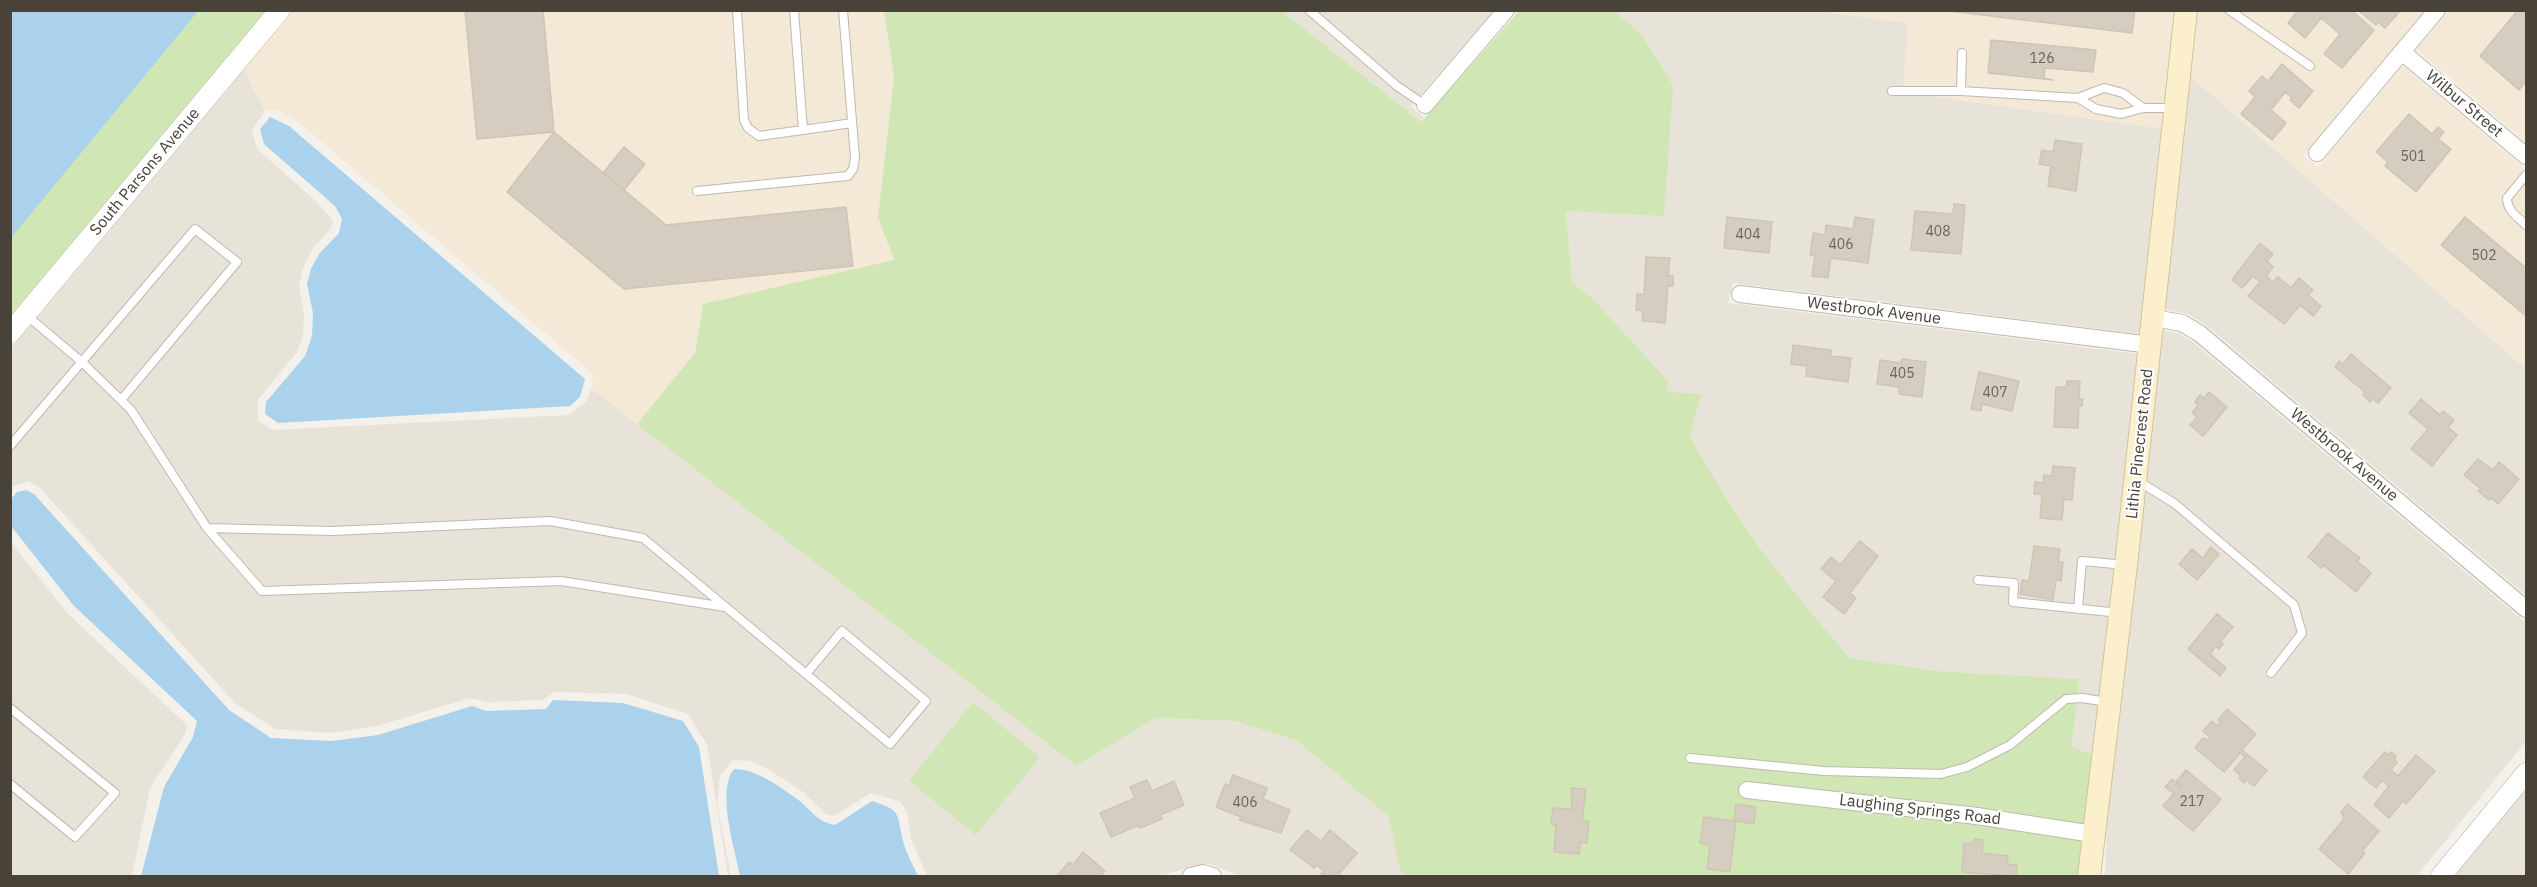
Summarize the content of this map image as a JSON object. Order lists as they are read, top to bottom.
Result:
{
  "streets": {
    "main road": ["Lithia Pinecrest Road"],
    "street": [
      "Wilbur Street",
      "South Parsons Avenue",
      "Westbrook Avenue",
      "Laughing Springs Road"
    ]
  },
  "crossings": [
    ["Westbrook Avenue", "Lithia Pinecrest Road"],
    ["Lithia Pinecrest Road", "Laughing Springs Road"]
  ],
  "house_numbers": [
    "126",
    "501",
    "408",
    "404",
    "406",
    "502",
    "405",
    "407",
    "217",
    "406"
  ]
}
